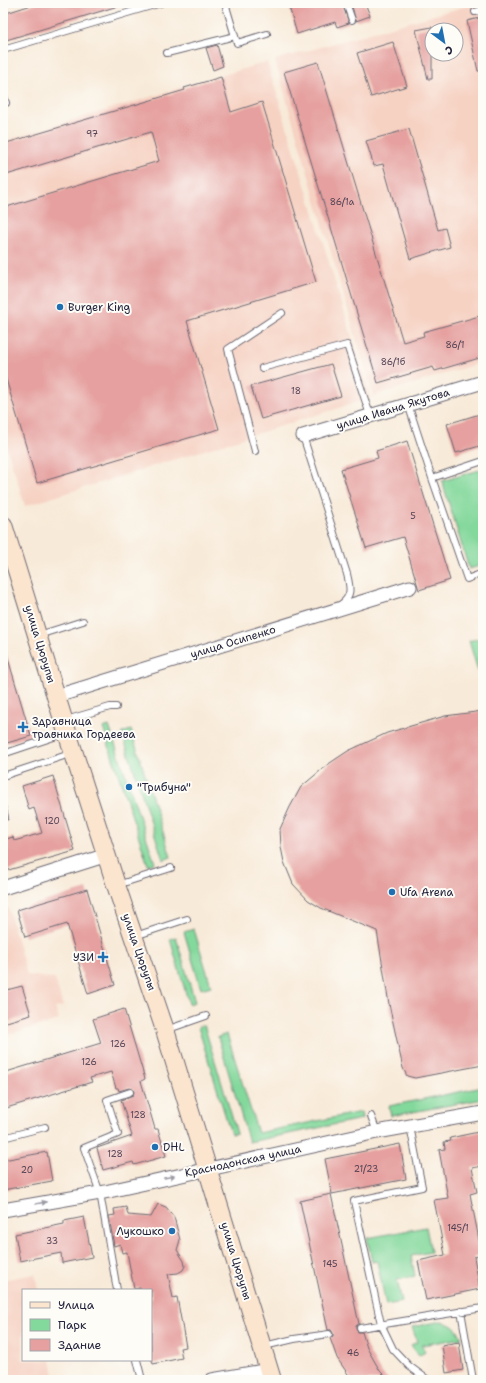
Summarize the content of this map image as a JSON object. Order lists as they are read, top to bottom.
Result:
{
  "streets": {
    "main road": ["улица Цюрупы"],
    "street": ["улица Ивана Якутова", "улица Осипенко", "Краснодонская улица"]
  },
  "crossings": [
    ["улица Осипенко", "улица Цюрупы"],
    ["улица Цюрупы", "Краснодонская улица"]
  ],
  "one_way": ["Краснодонская улица"],
  "places": {
    "other": [
      "Burger King",
      "\"Трибуна\"",
      "Ufa Arena",
      "DHL",
      "Лукошко"
    ],
    "health": ["Здравница травника Гордеева", "УЗИ"]
  },
  "house_numbers": [
    "97",
    "86/1а",
    "86/1",
    "86/1б",
    "18",
    "5",
    "120",
    "126",
    "126",
    "128",
    "128",
    "21/23",
    "20",
    "145/1",
    "33",
    "145",
    "46"
  ],
  "legend": ["Улица", "Парк", "Здание"],
  "north": "bottom right"
}
